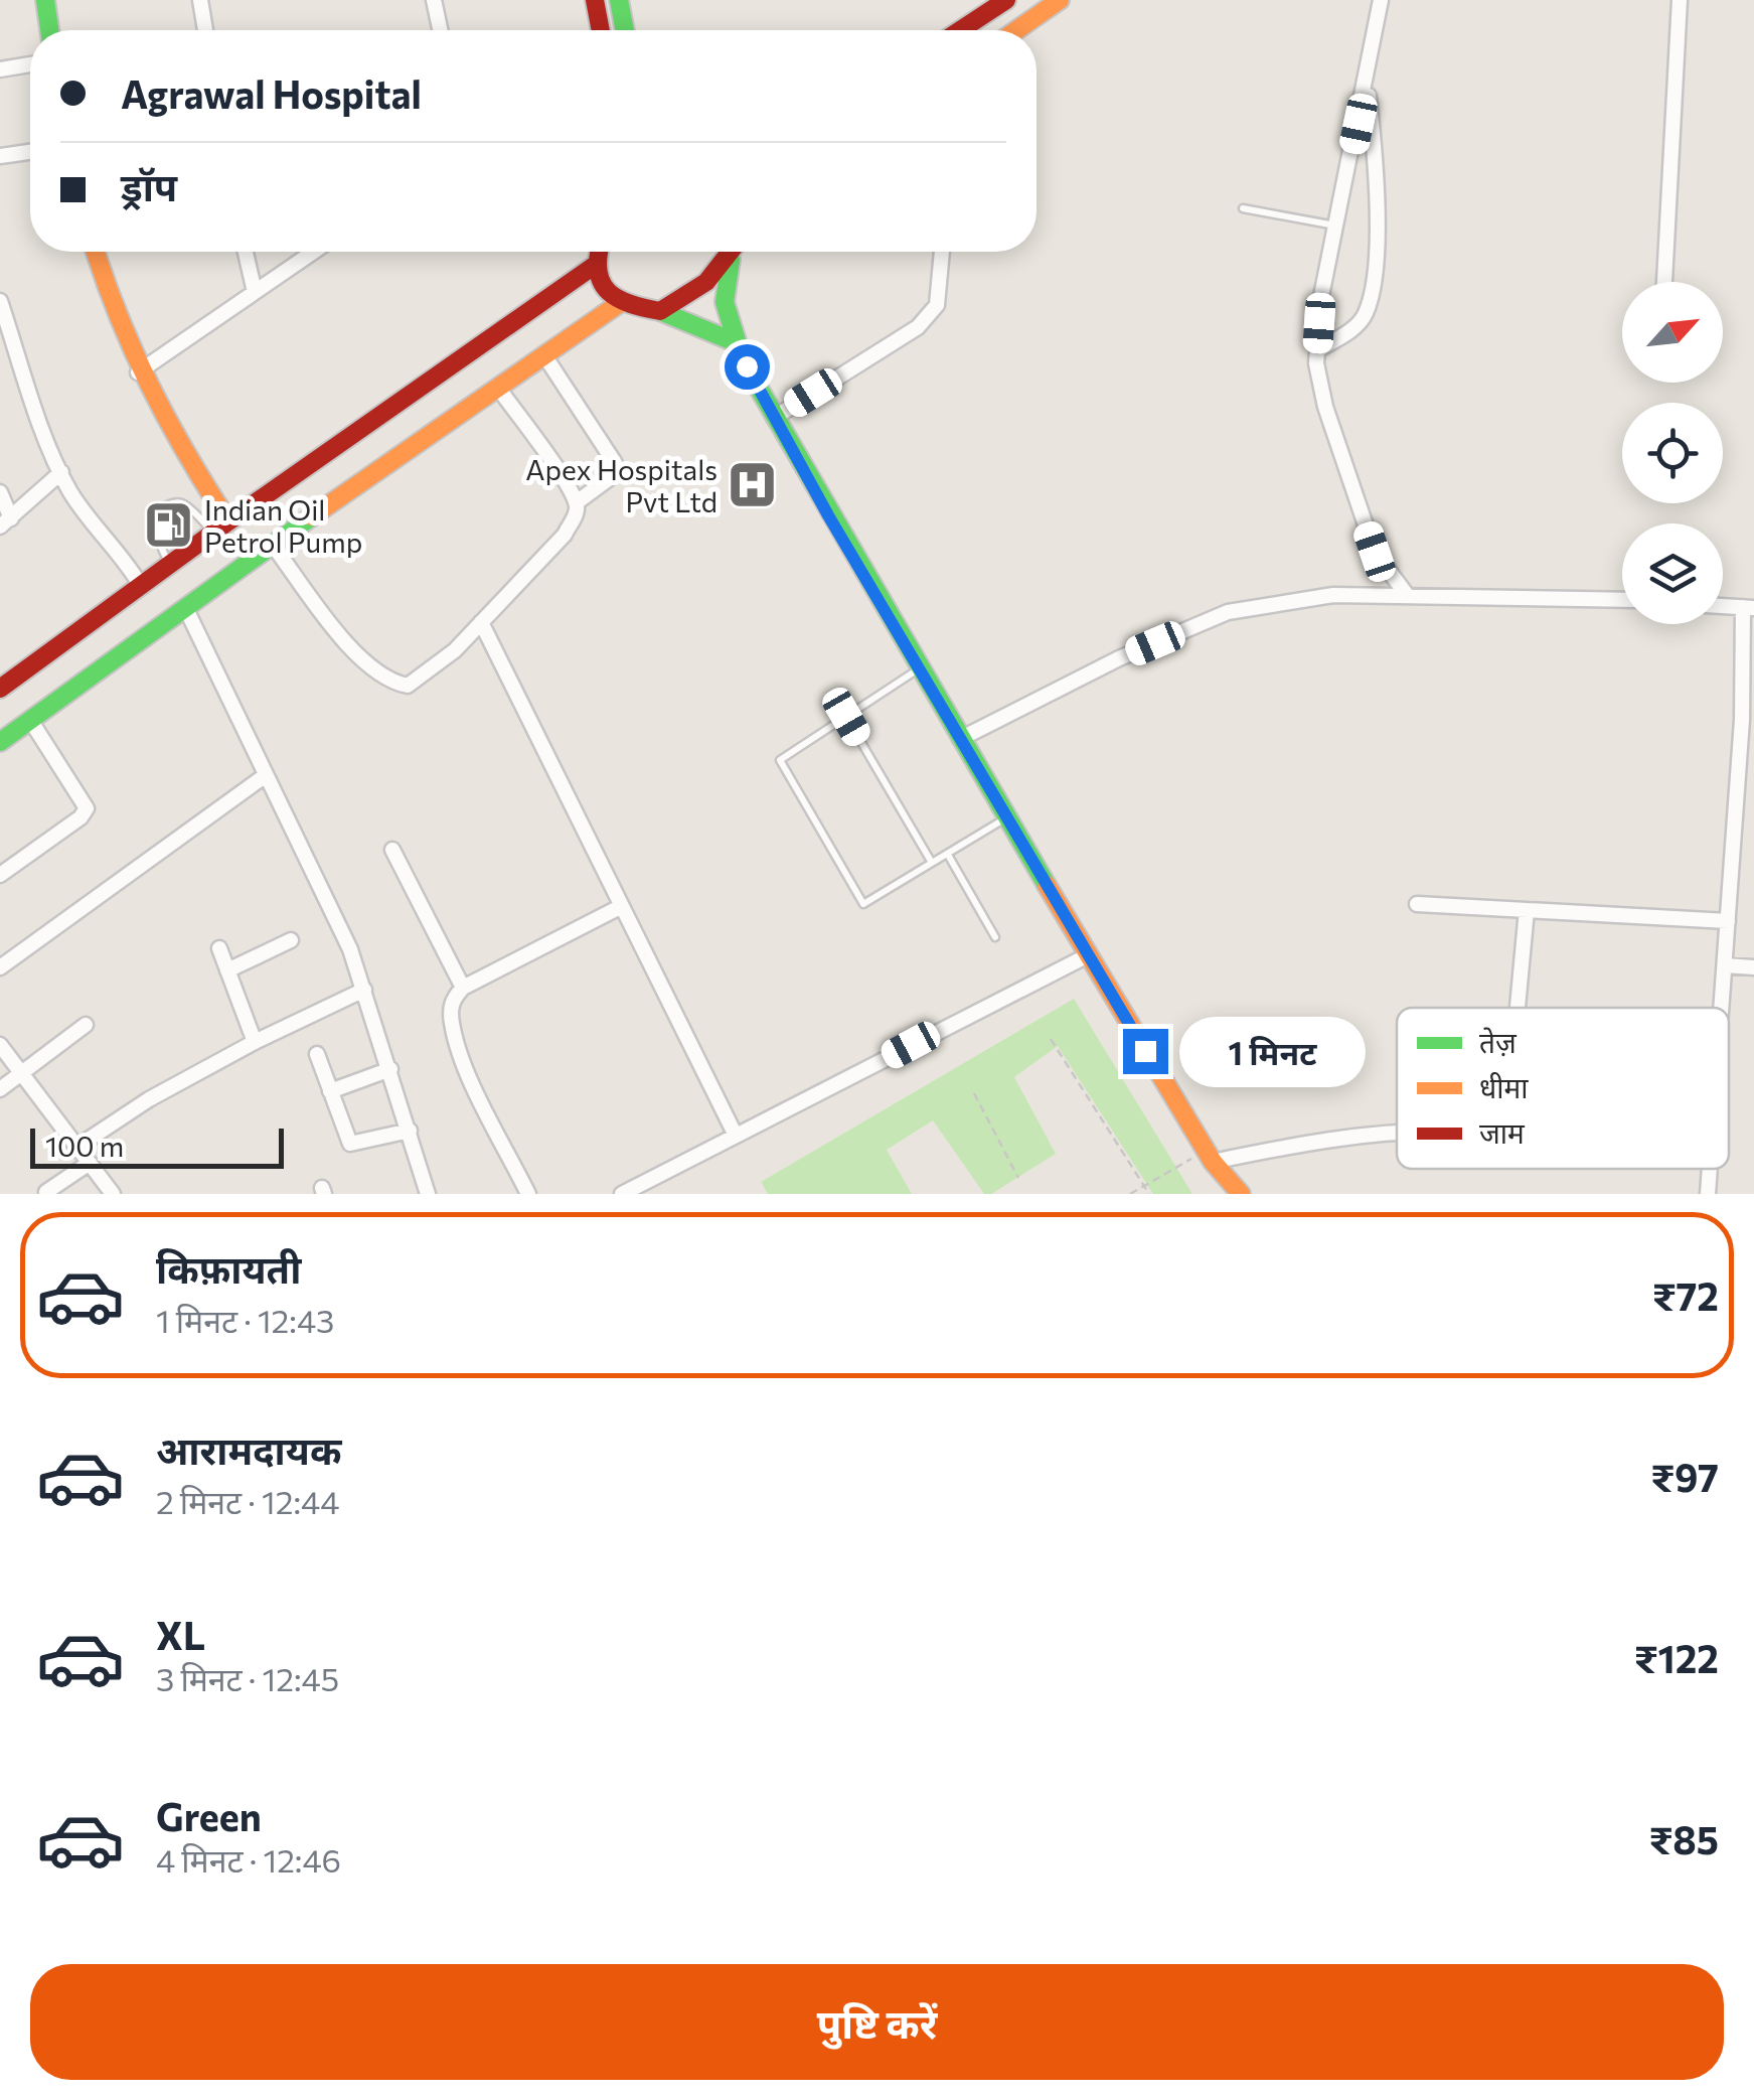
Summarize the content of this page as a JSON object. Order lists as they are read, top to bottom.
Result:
{
  "places": {
    "hospital": ["Apex Hospitals Pvt Ltd"],
    "fuel station": ["Indian Oil Petrol Pump"]
  },
  "legend": ["तेज़", "धीमा", "जाम"],
  "scale_bar": "100 m",
  "north": "top right",
  "page": {
    "banner": ["Agrawal Hospital", "ड्रॉप"],
    "bubble": "1 मिनट",
    "scale": "100 m",
    "list": [
      {
        "name": "किफ़ायती",
        "note": "1 मिनट · 12:43",
        "value": "₹72"
      },
      {
        "name": "आरामदायक",
        "note": "2 मिनट · 12:44",
        "value": "₹97"
      },
      {
        "name": "XL",
        "note": "3 मिनट · 12:45",
        "value": "₹122"
      },
      {
        "name": "Green",
        "note": "4 मिनट · 12:46",
        "value": "₹85"
      }
    ],
    "buttons": "पुष्टि करें"
  }
}
